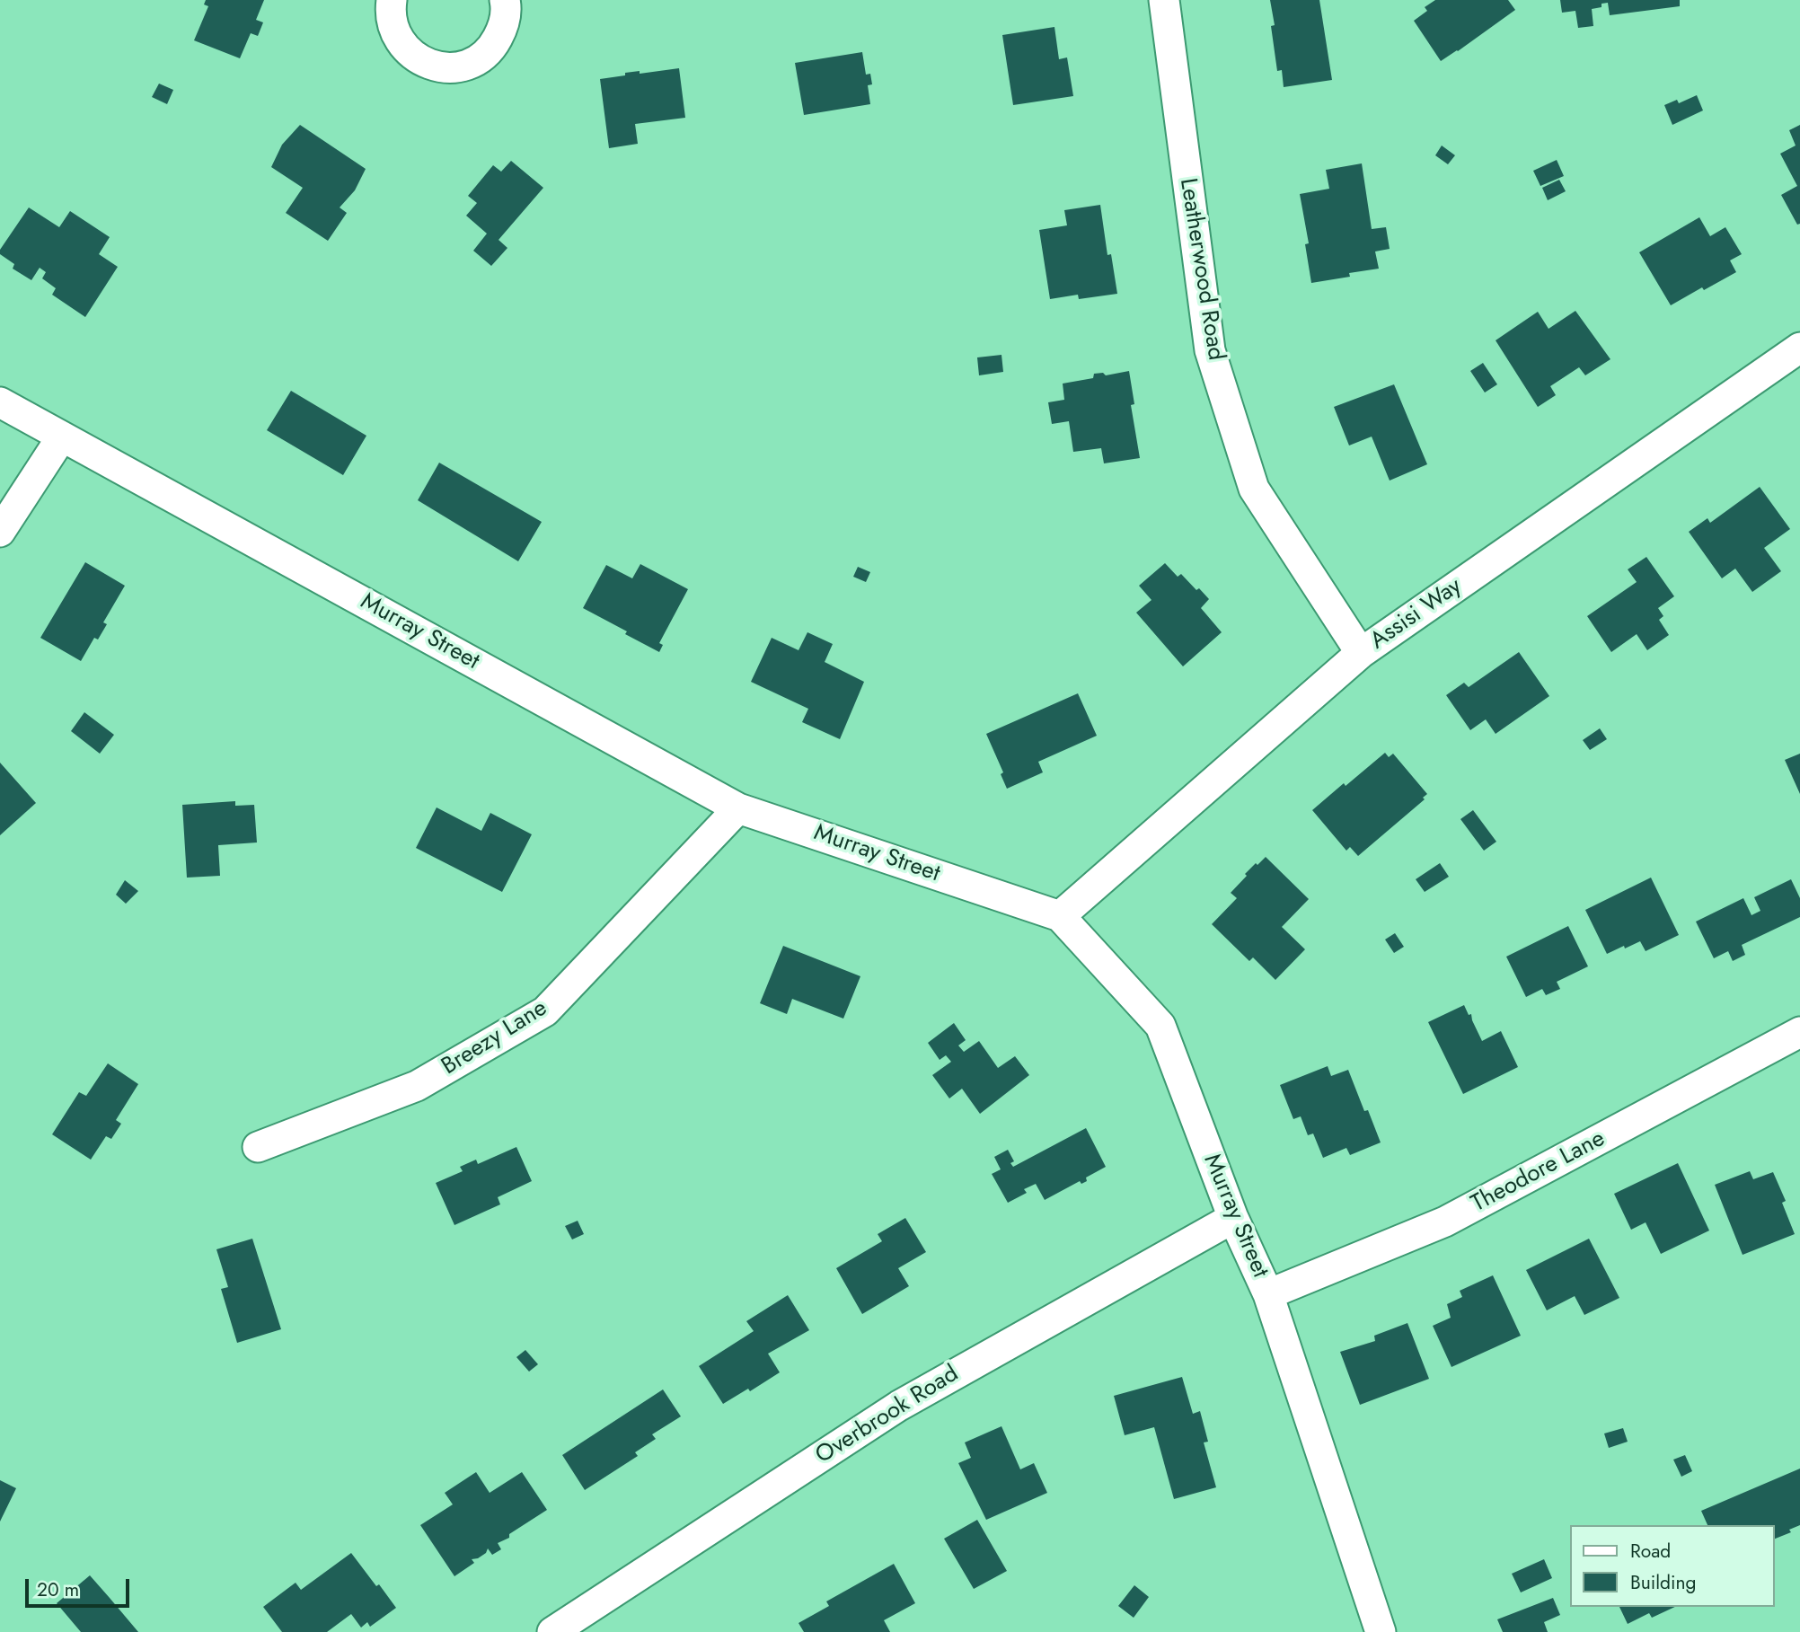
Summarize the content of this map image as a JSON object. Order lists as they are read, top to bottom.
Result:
{
  "streets": {
    "street": [
      "Leatherwood Road",
      "Assisi Way",
      "Murray Street",
      "Breezy Lane",
      "Theodore Lane",
      "Overbrook Road"
    ]
  },
  "crossings": [
    ["Leatherwood Road", "Assisi Way"],
    ["Assisi Way", "Murray Street"],
    ["Murray Street", "Breezy Lane"],
    ["Murray Street", "Theodore Lane"],
    ["Murray Street", "Overbrook Road"]
  ],
  "legend": ["Road", "Building"],
  "scale_bar": "20 m"
}
